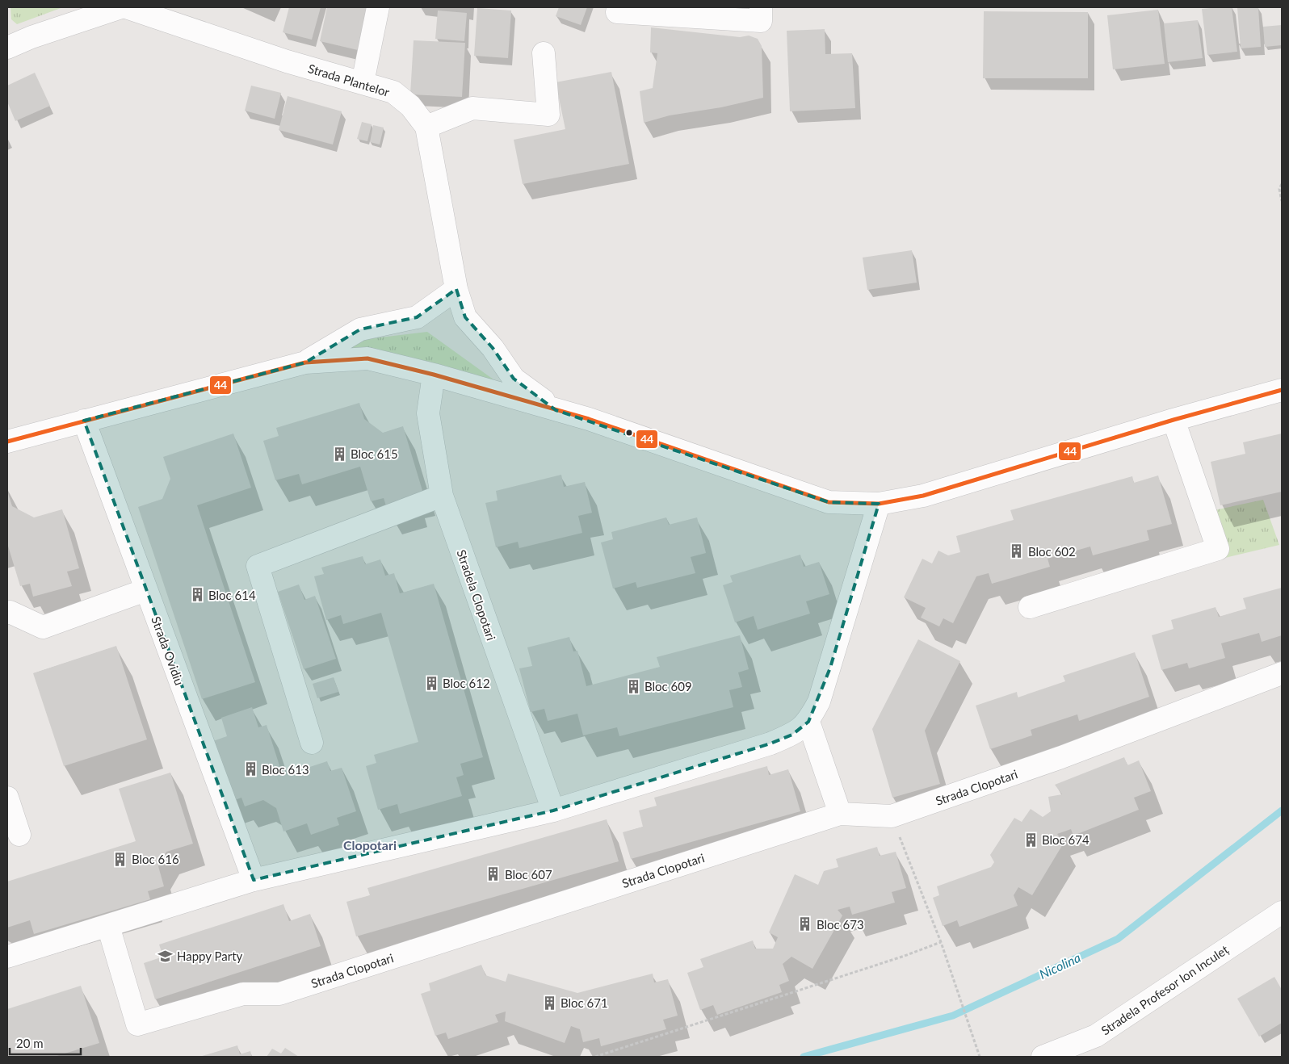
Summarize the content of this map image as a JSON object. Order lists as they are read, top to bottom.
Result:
{
  "streets": {
    "street": [
      "Strada Plantelor",
      "Stradela Clopotari",
      "Strada Ovidiu",
      "Strada Clopotari",
      "Stradela Profesor Ion Inculeț"
    ]
  },
  "districts": ["Clopotari"],
  "water": ["Nicolina"],
  "places": {
    "building": [
      "Bloc 615",
      "Bloc 602",
      "Bloc 614",
      "Bloc 612",
      "Bloc 609",
      "Bloc 613",
      "Bloc 674",
      "Bloc 616",
      "Bloc 607",
      "Bloc 673",
      "Bloc 671"
    ],
    "school or university": ["Happy Party"]
  },
  "lines": ["transit line 44"],
  "scale_bar": "20 m"
}
